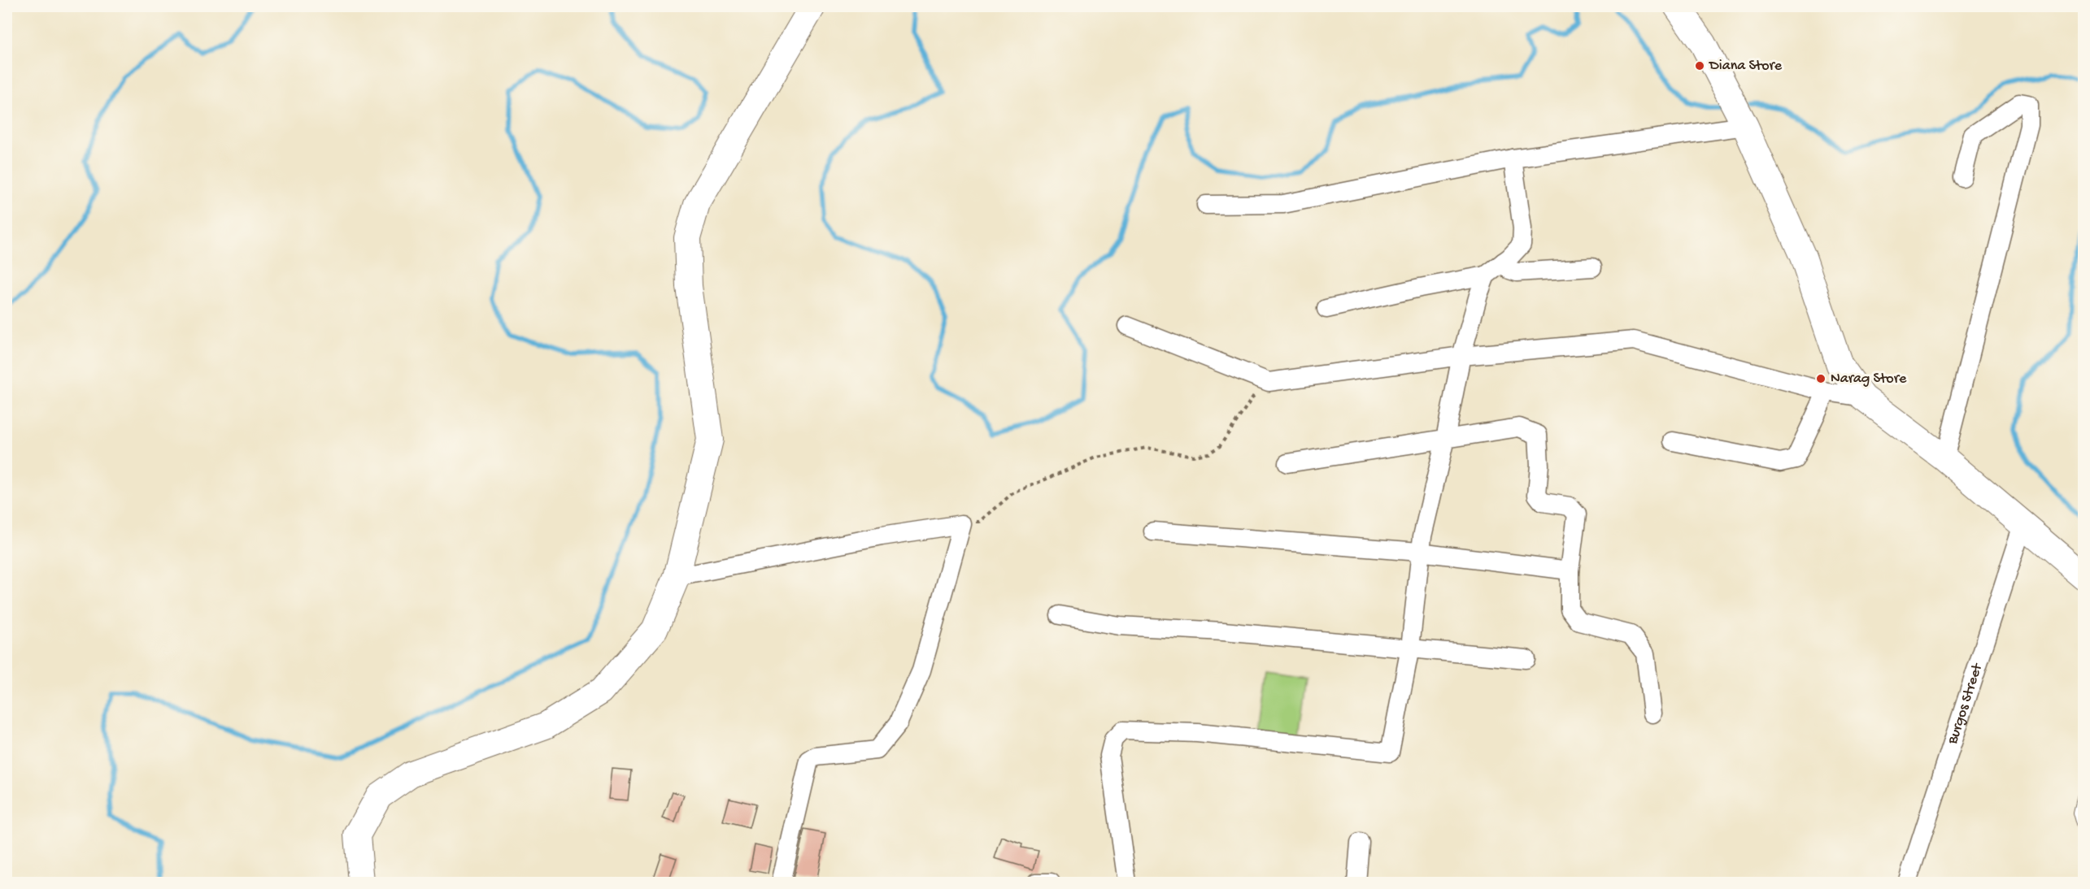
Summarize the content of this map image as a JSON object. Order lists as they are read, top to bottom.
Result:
{
  "streets": {
    "street": ["Burgos Street"]
  },
  "places": ["Diana Store", "Narag Store"]
}
